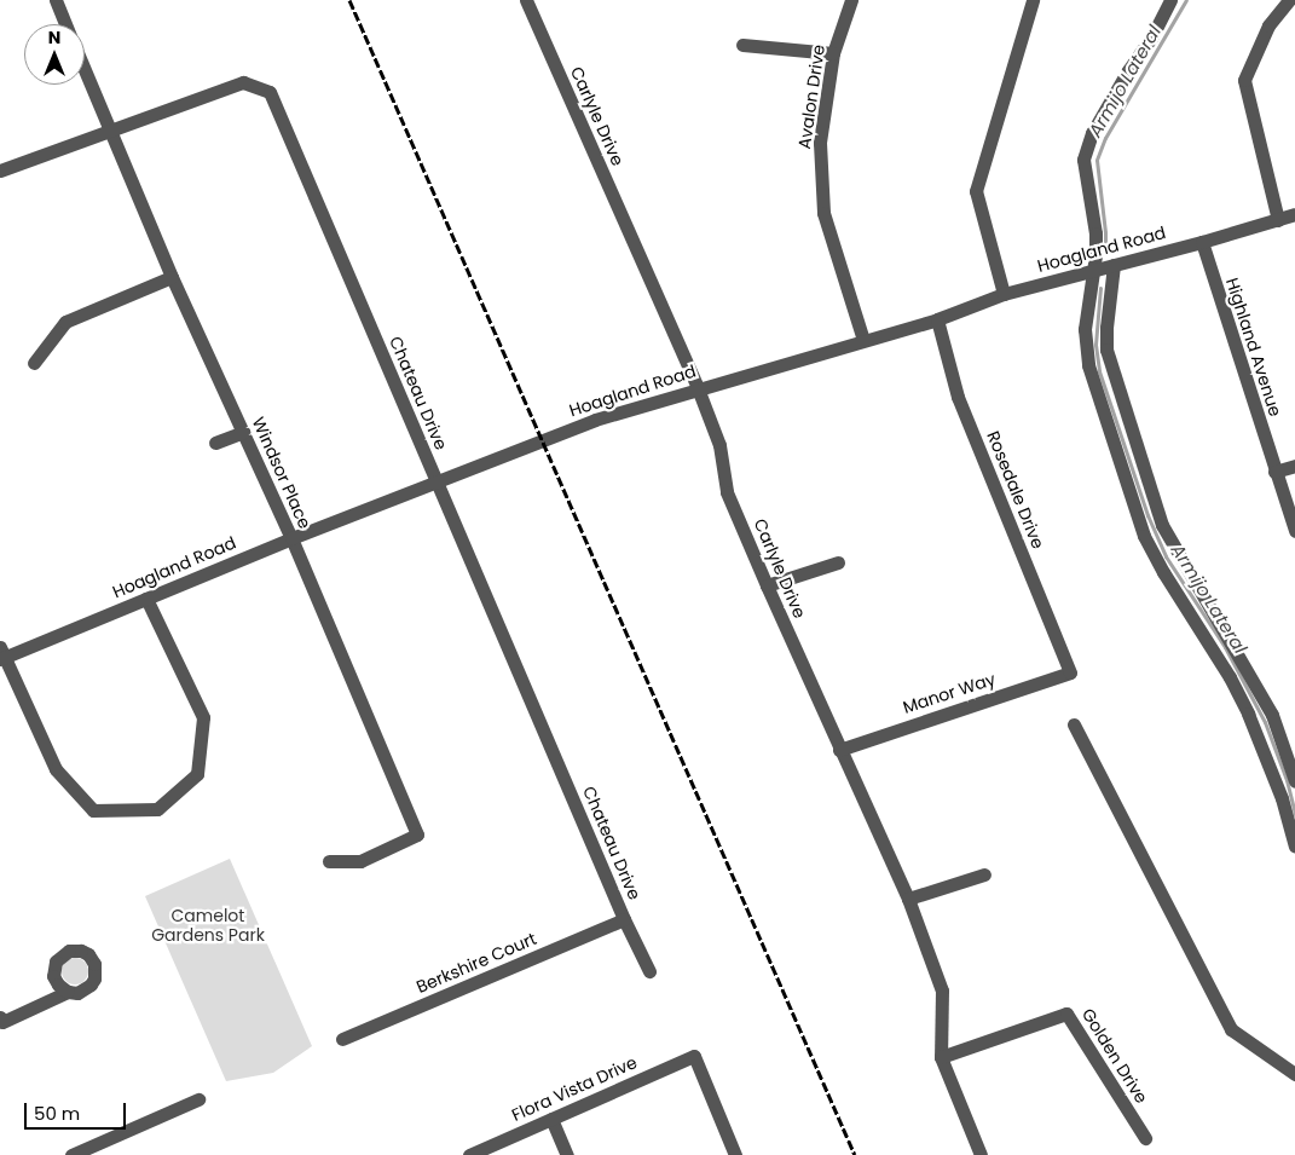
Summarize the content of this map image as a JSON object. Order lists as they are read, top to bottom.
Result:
{
  "streets": {
    "street": [
      "Avalon Drive",
      "Carlyle Drive",
      "Hoagland Road",
      "Highland Avenue",
      "Chateau Drive",
      "Windsor Place",
      "Rosedale Drive",
      "Manor Way",
      "Berkshire Court",
      "Golden Drive",
      "Flora Vista Drive"
    ]
  },
  "crossings": [
    ["Avalon Drive", "Hoagland Road"],
    ["Carlyle Drive", "Hoagland Road"],
    ["Carlyle Drive", "Manor Way"],
    ["Carlyle Drive", "Golden Drive"],
    ["Hoagland Road", "Highland Avenue"],
    ["Hoagland Road", "Chateau Drive"],
    ["Hoagland Road", "Windsor Place"],
    ["Hoagland Road", "Rosedale Drive"],
    ["Chateau Drive", "Windsor Place"],
    ["Chateau Drive", "Berkshire Court"],
    ["Rosedale Drive", "Manor Way"]
  ],
  "water": ["Armijo Lateral"],
  "parks": ["Camelot Gardens Park"],
  "scale_bar": "50 m",
  "north": "top"
}
